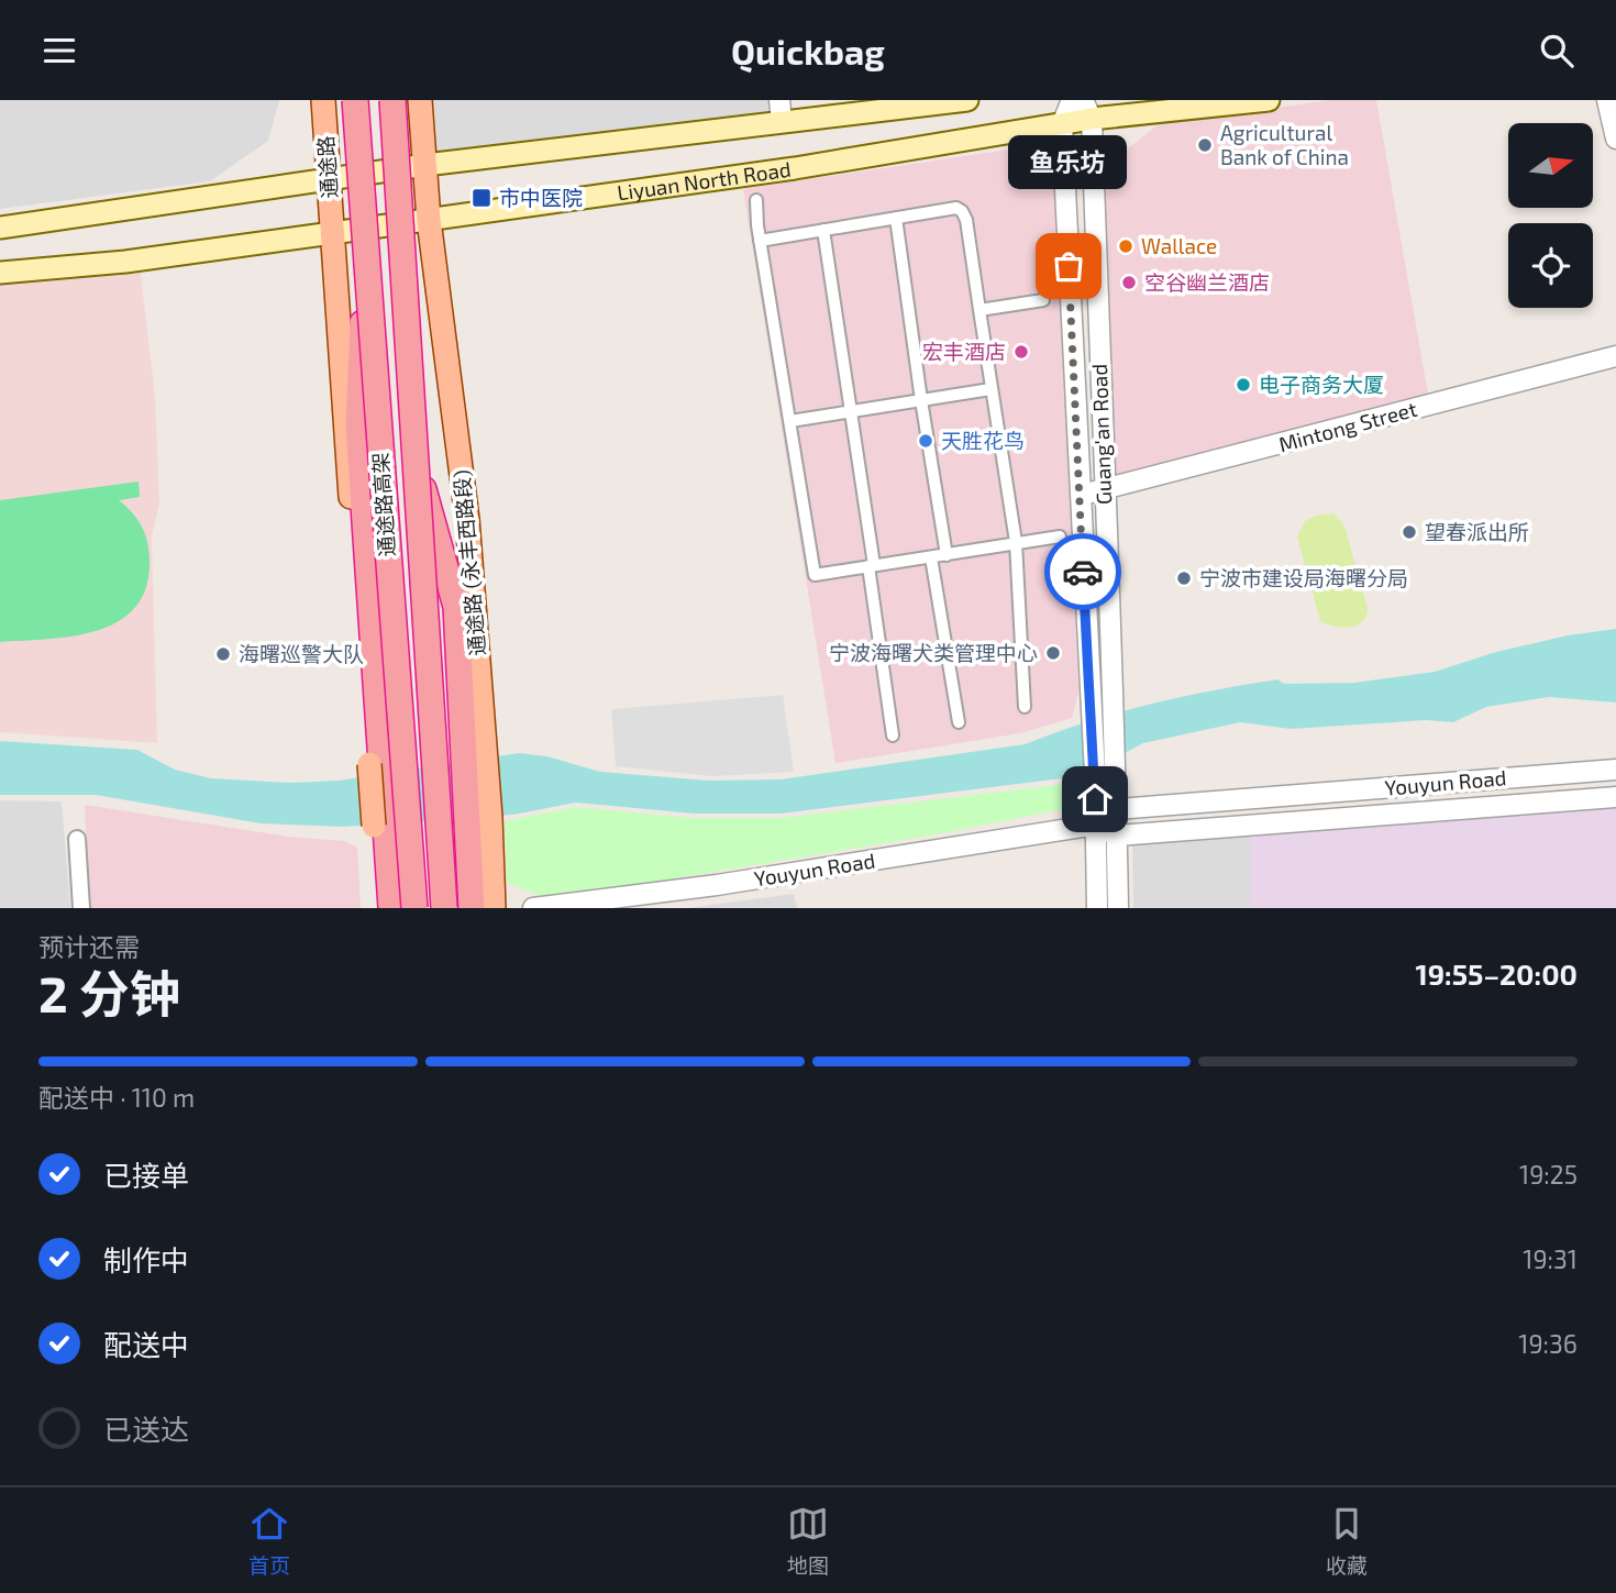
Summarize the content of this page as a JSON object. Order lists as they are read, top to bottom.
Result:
{
  "streets": {
    "highway": ["通途路高架"],
    "main road": ["通途路", "Liyuan North Road", "通途路 (永丰西路段)"],
    "street": ["Mintong Street", "Guang'an Road", "Youyun Road"]
  },
  "crossings": [
    ["通途路", "Liyuan North Road"],
    ["Liyuan North Road", "Guang'an Road"],
    ["Liyuan North Road", "通途路 (永丰西路段)"],
    ["Mintong Street", "Guang'an Road"],
    ["Guang'an Road", "Youyun Road"]
  ],
  "places": {
    "other": [
      "Agricultural Bank of China",
      "Wallace",
      "鱼乐坊",
      "空谷幽兰酒店",
      "宏丰酒店",
      "电子商务大厦",
      "天胜花鸟",
      "望春派出所",
      "宁波市建设局海曙分局",
      "宁波海曙犬类管理中心",
      "海曙巡警大队"
    ],
    "transit": ["市中医院"]
  },
  "north": "right",
  "page": {
    "header": "Quickbag",
    "bubble": "鱼乐坊",
    "heading": ["2 分钟", "预计还需", "19:55–20:00"],
    "bar": "配送中 · 110 m",
    "list": [
      ["已接单", "19:25"],
      ["制作中", "19:31"],
      ["配送中", "19:36"],
      "已送达"
    ],
    "tabs": ["首页", "地图", "收藏"]
  }
}
